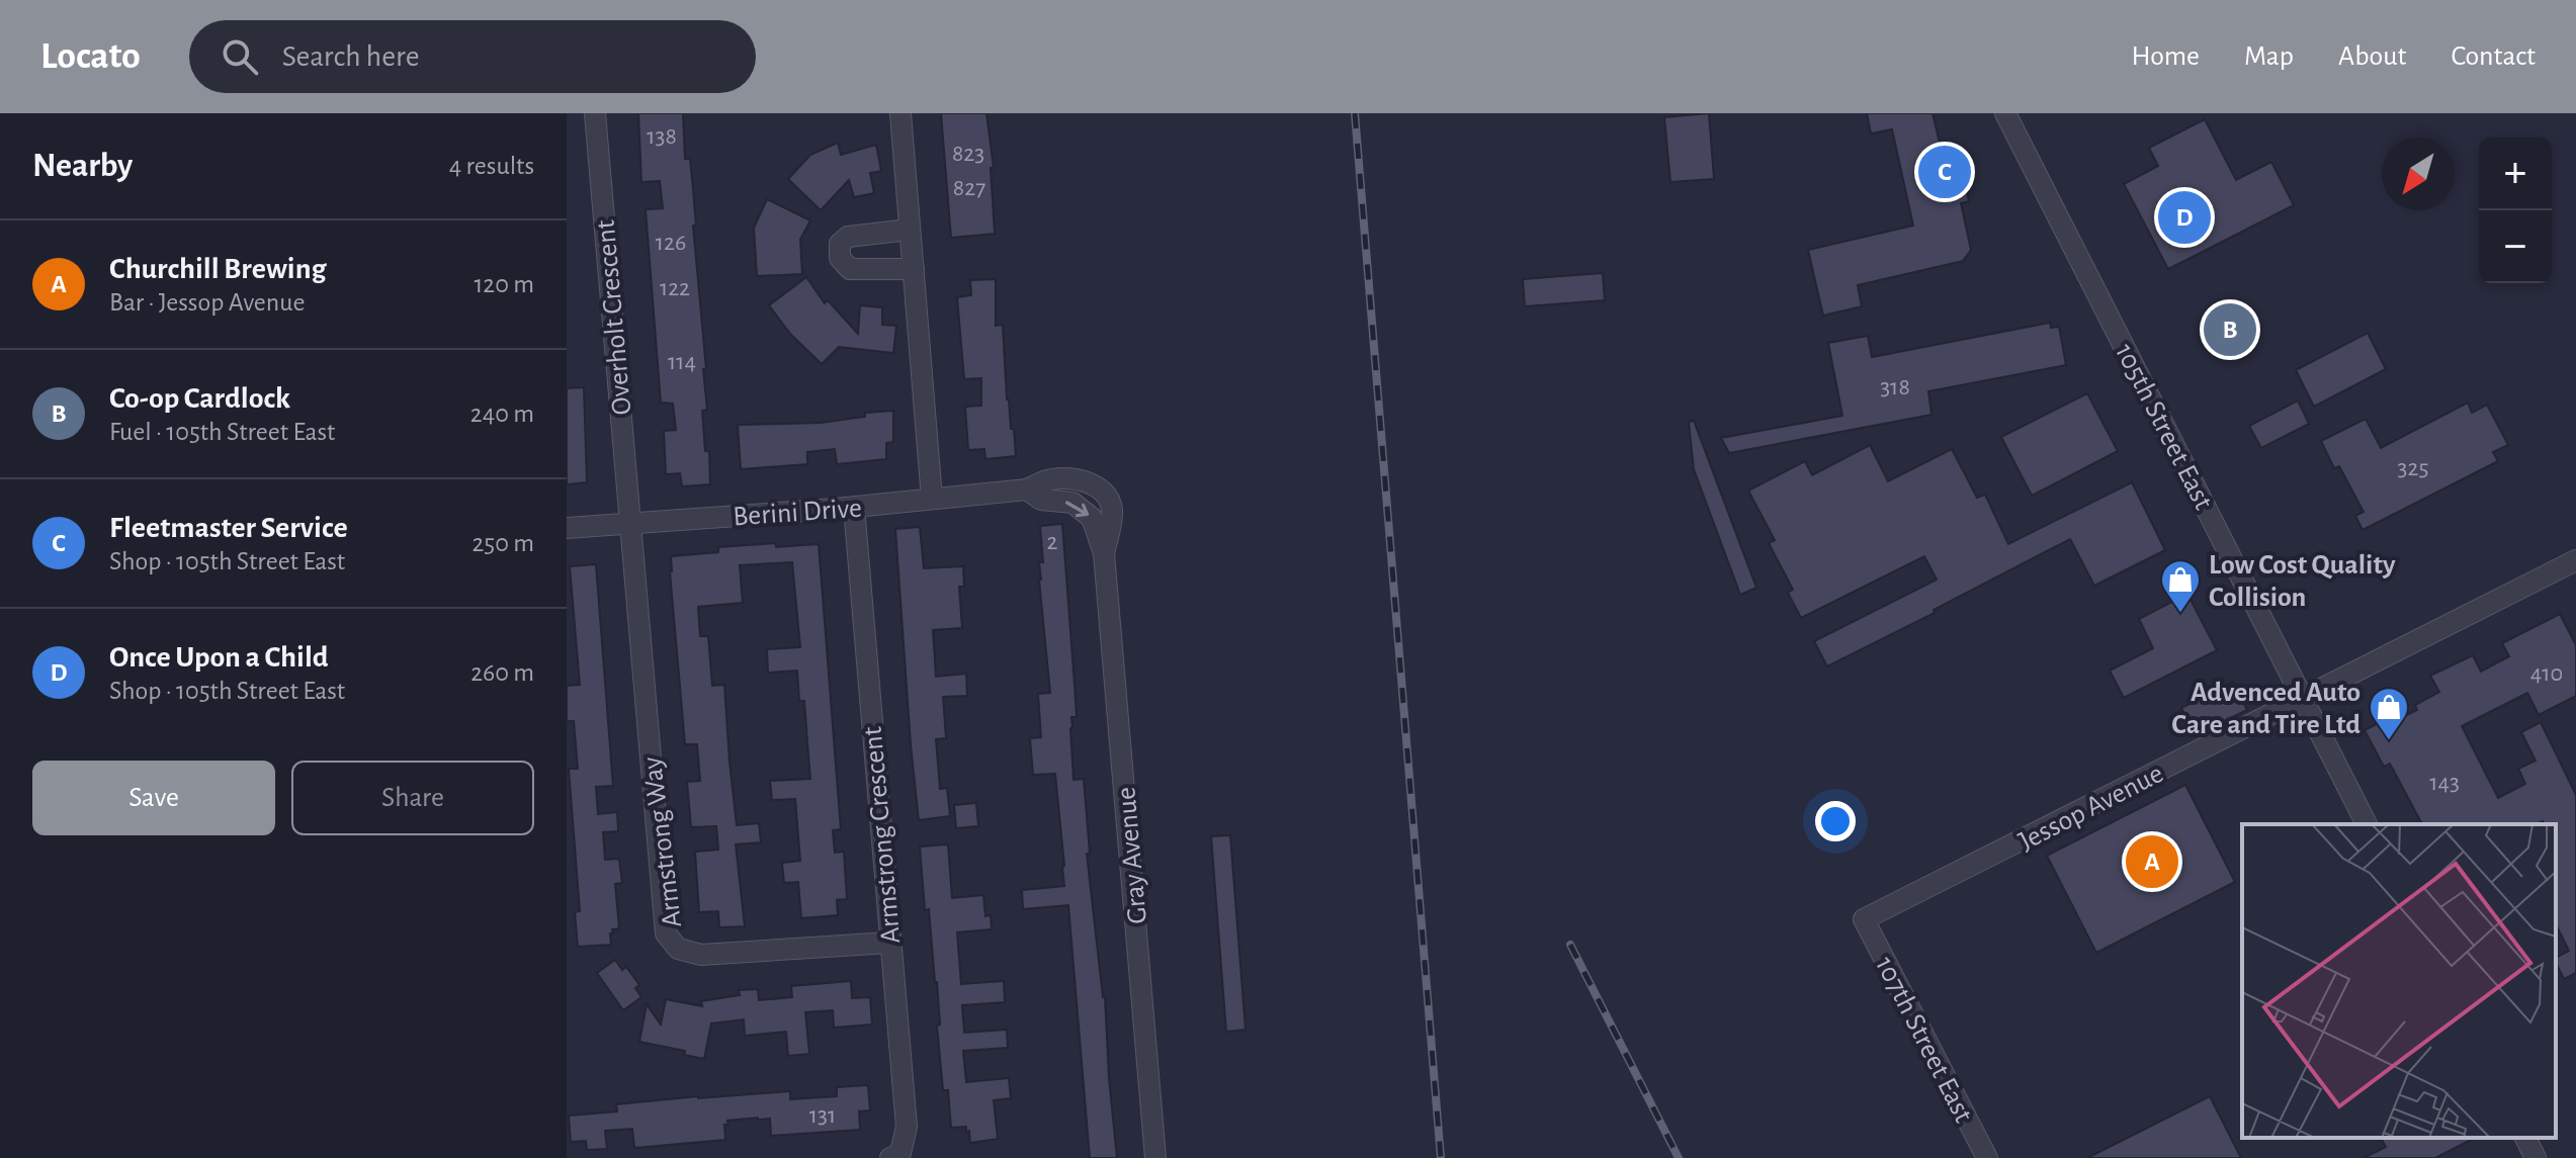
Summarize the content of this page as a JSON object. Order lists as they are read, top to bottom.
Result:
{
  "streets": {
    "street": [
      "Overholt Crescent",
      "105th Street East",
      "Berini Drive",
      "Jessop Avenue",
      "Armstrong Crescent",
      "Armstrong Way",
      "Gray Avenue",
      "107th Street East"
    ]
  },
  "crossings": [
    ["Overholt Crescent", "Berini Drive"],
    ["Overholt Crescent", "Armstrong Way"],
    ["105th Street East", "Jessop Avenue"],
    ["Berini Drive", "Armstrong Crescent"],
    ["Berini Drive", "Armstrong Way"],
    ["Berini Drive", "Gray Avenue"],
    ["Jessop Avenue", "107th Street East"],
    ["Armstrong Crescent", "Armstrong Way"]
  ],
  "places": {
    "shop": ["Low Cost Quality Collision", "Advenced Auto Care and Tire Ltd"]
  },
  "house_numbers": [
    "138",
    "823",
    "827",
    "126",
    "122",
    "114",
    "318",
    "325",
    "2",
    "410",
    "143",
    "131"
  ],
  "north": "bottom left",
  "page": {
    "header": "Locato",
    "search": "Search here",
    "nav": [
      "Home",
      "Map",
      "About",
      "Contact"
    ],
    "heading": ["Nearby", "4 results"],
    "map_buttons": ["+", "−"],
    "pins": [
      "C",
      "D",
      "B",
      "A"
    ],
    "list": [
      {
        "mark": "A",
        "name": "Churchill Brewing",
        "note": "Bar · Jessop Avenue",
        "value": "120 m"
      },
      {
        "mark": "B",
        "name": "Co-op Cardlock",
        "note": "Fuel · 105th Street East",
        "value": "240 m"
      },
      {
        "mark": "C",
        "name": "Fleetmaster Service",
        "note": "Shop · 105th Street East",
        "value": "250 m"
      },
      {
        "mark": "D",
        "name": "Once Upon a Child",
        "note": "Shop · 105th Street East",
        "value": "260 m"
      }
    ],
    "buttons": ["Save", "Share"]
  }
}
